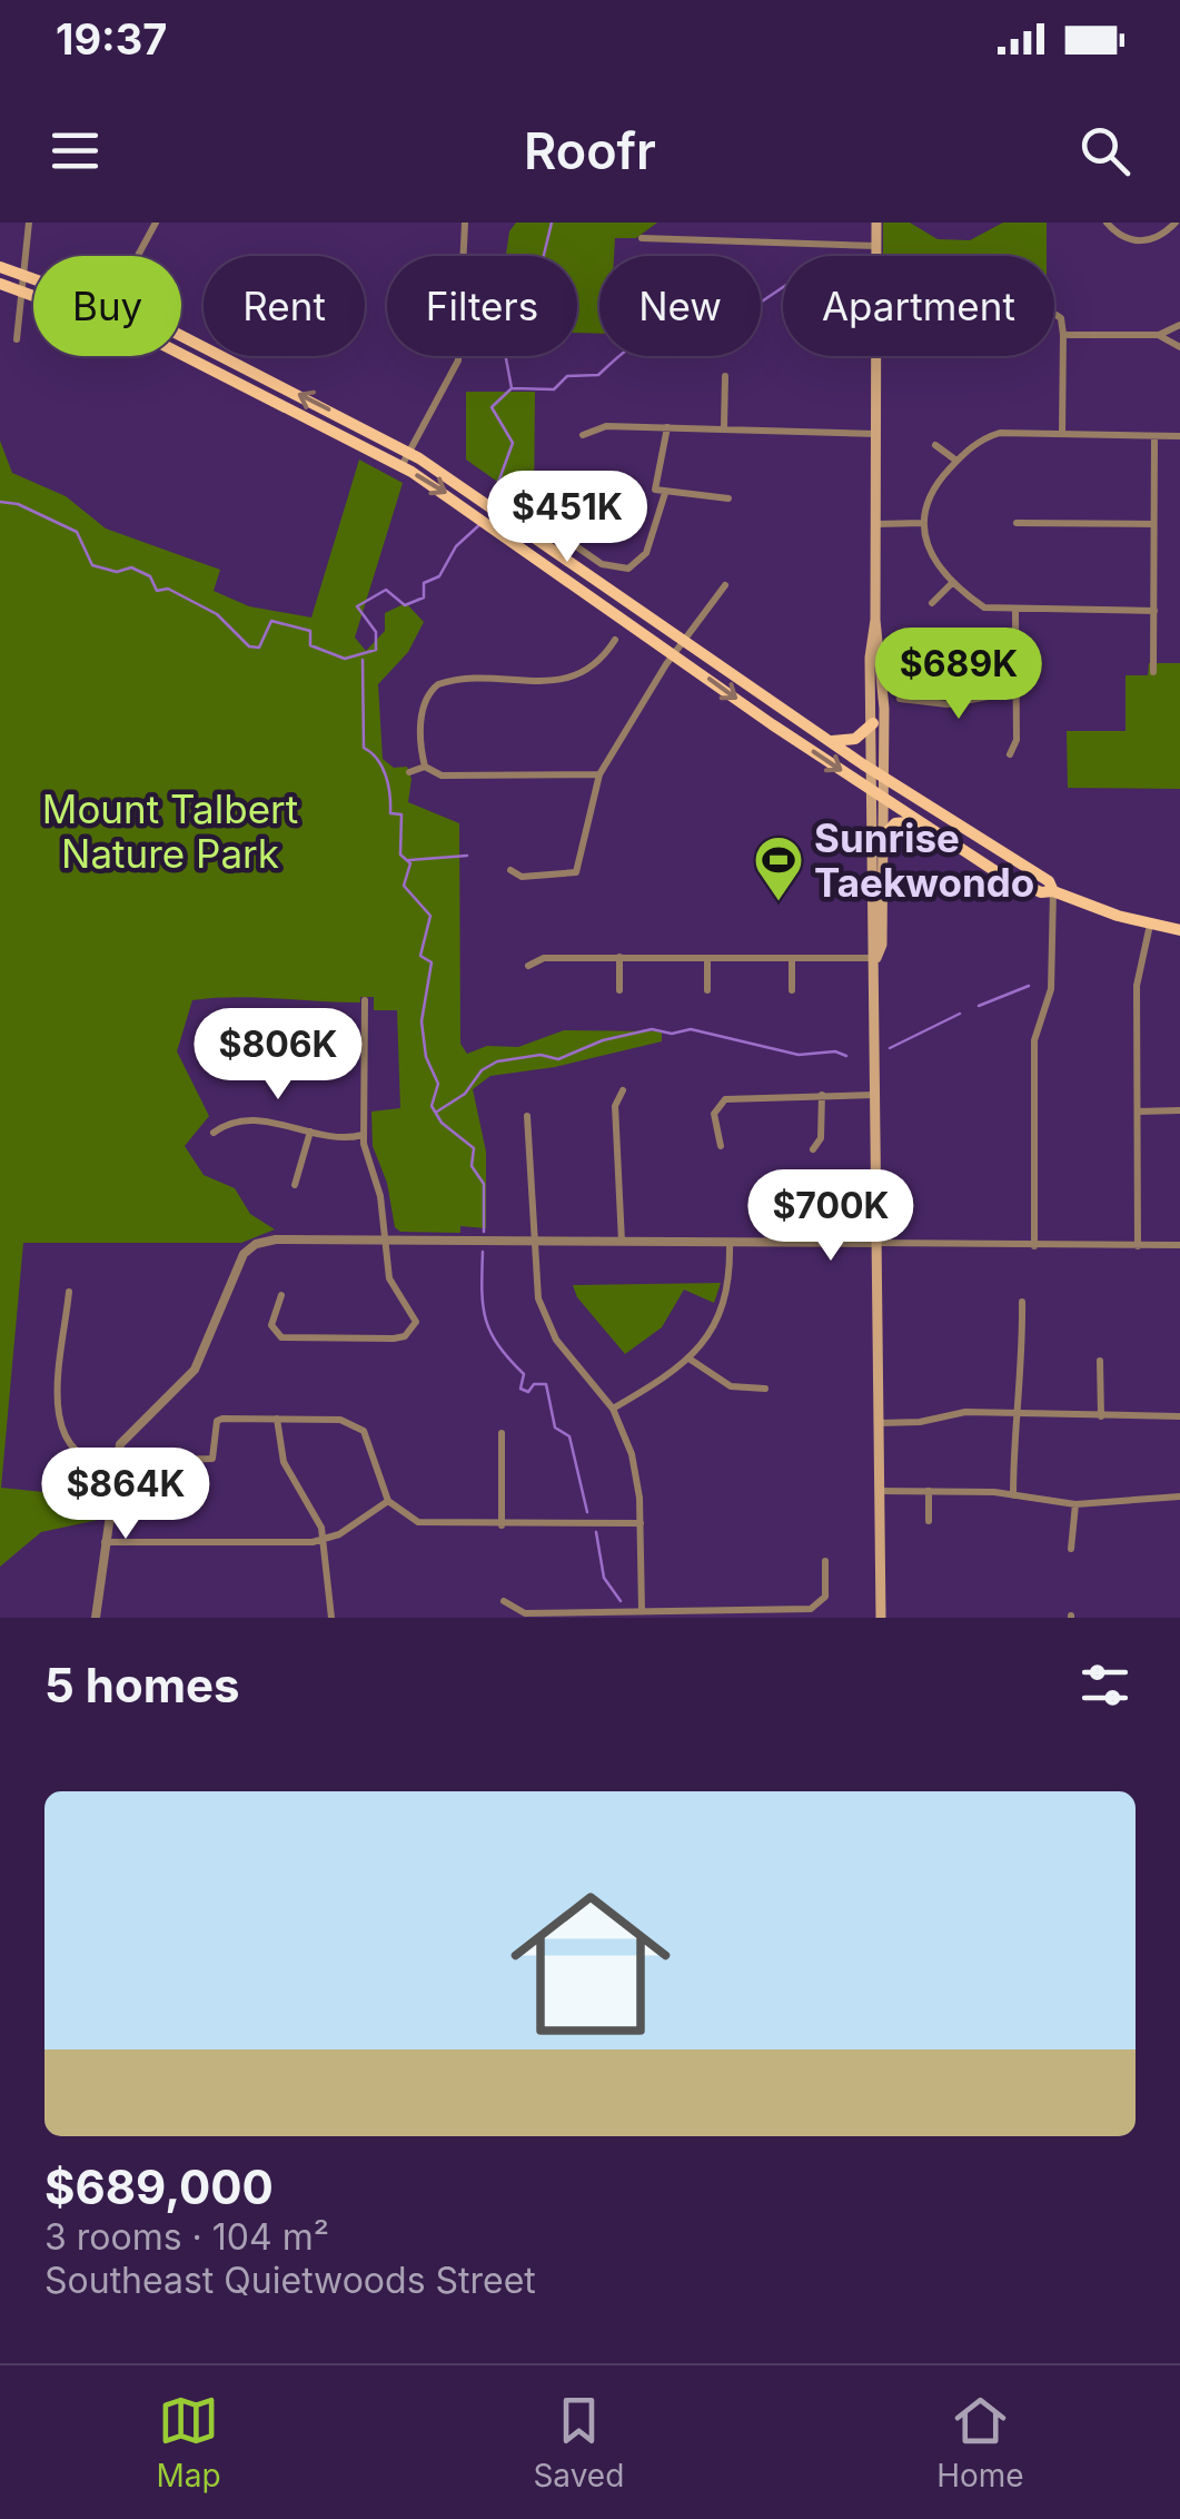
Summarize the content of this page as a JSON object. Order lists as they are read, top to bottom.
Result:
{
  "parks": ["Mount Talbert Nature Park"],
  "places": {
    "sports": ["Sunrise Taekwondo"]
  },
  "page": {
    "status": "19:37",
    "header": "Roofr",
    "chip": [
      "Buy",
      "Rent",
      "Filters",
      "New",
      "Apartment"
    ],
    "price": [
      "$451K",
      "$689K",
      "$806K",
      "$700K",
      "$864K"
    ],
    "heading": "5 homes",
    "list": [
      {
        "name": "$689,000",
        "note": "3 rooms · 104 m² · Southeast Quietwoods Street"
      }
    ],
    "tabs": ["Map", "Saved", "Home"]
  }
}
